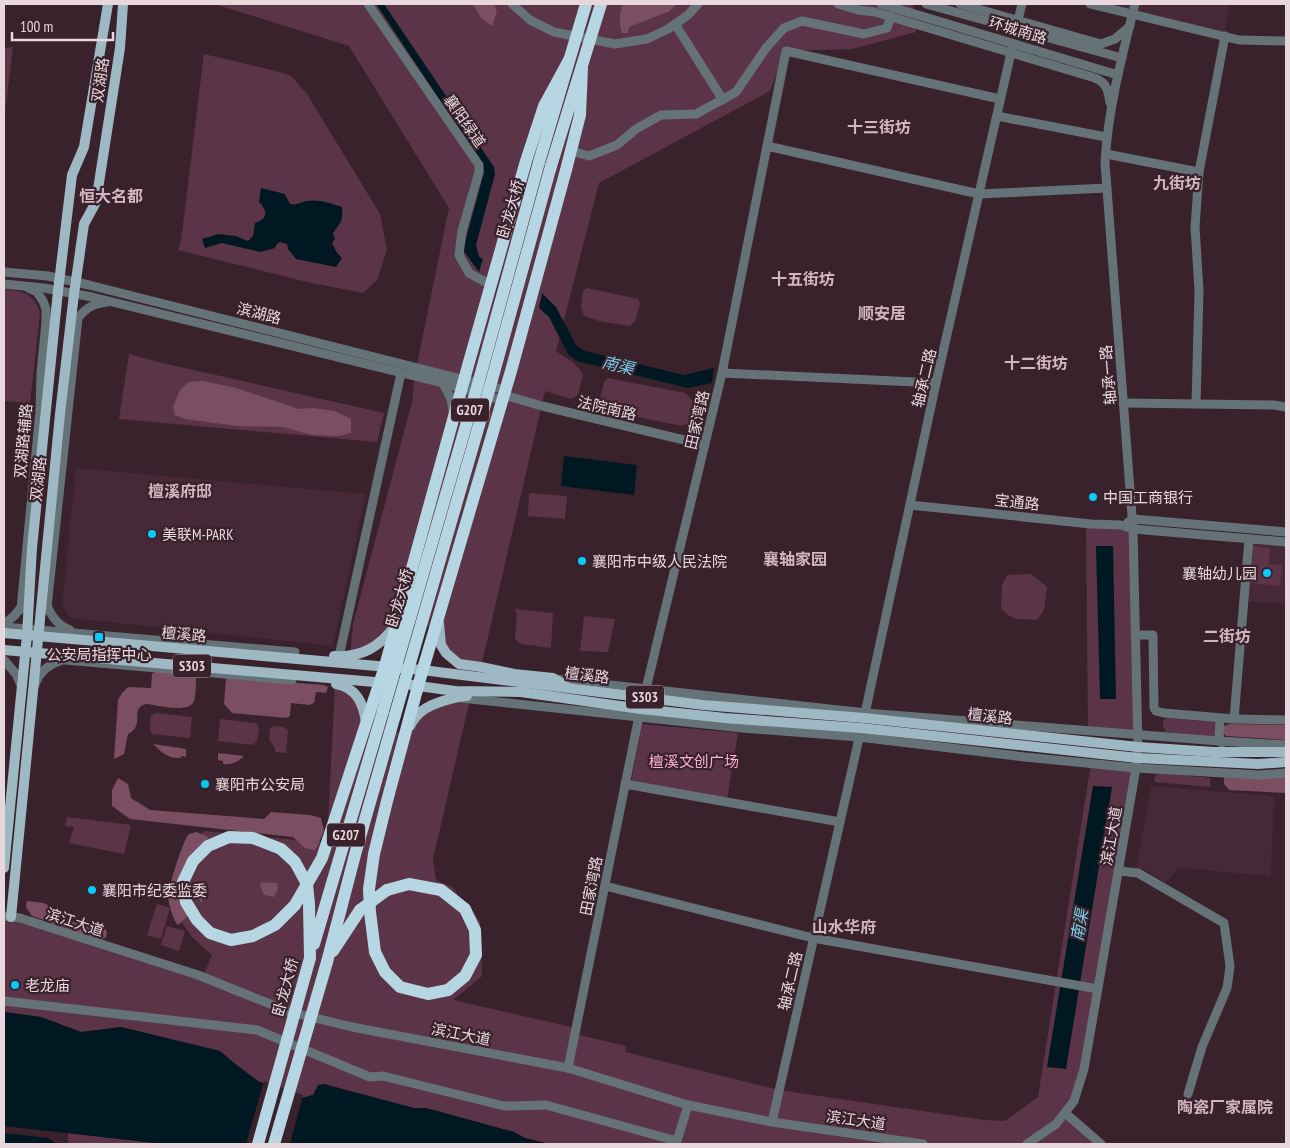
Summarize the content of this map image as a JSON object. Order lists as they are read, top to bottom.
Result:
{
  "streets": {
    "highway": ["卧龙大桥", "G207"],
    "main road": ["双湖路", "檀溪路", "S303"],
    "street": [
      "环城南路",
      "襄阳绿道",
      "滨湖路",
      "轴承一路",
      "轴承二路",
      "法院南路",
      "田家湾路",
      "双湖路辅路",
      "宝通路",
      "滨江大道"
    ]
  },
  "crossings": [
    ["环城南路", "轴承一路"],
    ["环城南路", "轴承二路"],
    ["双湖路", "滨湖路"],
    ["双湖路", "檀溪路"],
    ["双湖路", "滨江大道"],
    ["卧龙大桥", "G207"],
    ["滨湖路", "法院南路"],
    ["滨湖路", "双湖路辅路"],
    ["轴承一路", "宝通路"],
    ["轴承一路", "檀溪路"],
    ["轴承一路", "滨江大道"],
    ["轴承二路", "田家湾路"],
    ["轴承二路", "宝通路"],
    ["轴承二路", "檀溪路"],
    ["轴承二路", "滨江大道"],
    ["法院南路", "田家湾路"],
    ["田家湾路", "檀溪路"],
    ["田家湾路", "滨江大道"],
    ["檀溪路", "滨江大道"]
  ],
  "districts": [
    "十三街坊",
    "九街坊",
    "恒大名都",
    "十五街坊",
    "顺安居",
    "十二街坊",
    "檀溪府邸",
    "襄轴家园",
    "二街坊",
    "山水华府",
    "陶瓷厂家属院"
  ],
  "water": ["南渠"],
  "parks": ["檀溪文创广场"],
  "places": {
    "other": [
      "中国工商银行",
      "美联M-PARK",
      "襄阳市中级人民法院",
      "襄轴幼儿园",
      "襄阳市公安局",
      "襄阳市纪委监委",
      "老龙庙"
    ],
    "transit": ["公安局指挥中心"]
  },
  "scale_bar": "100 m"
}
